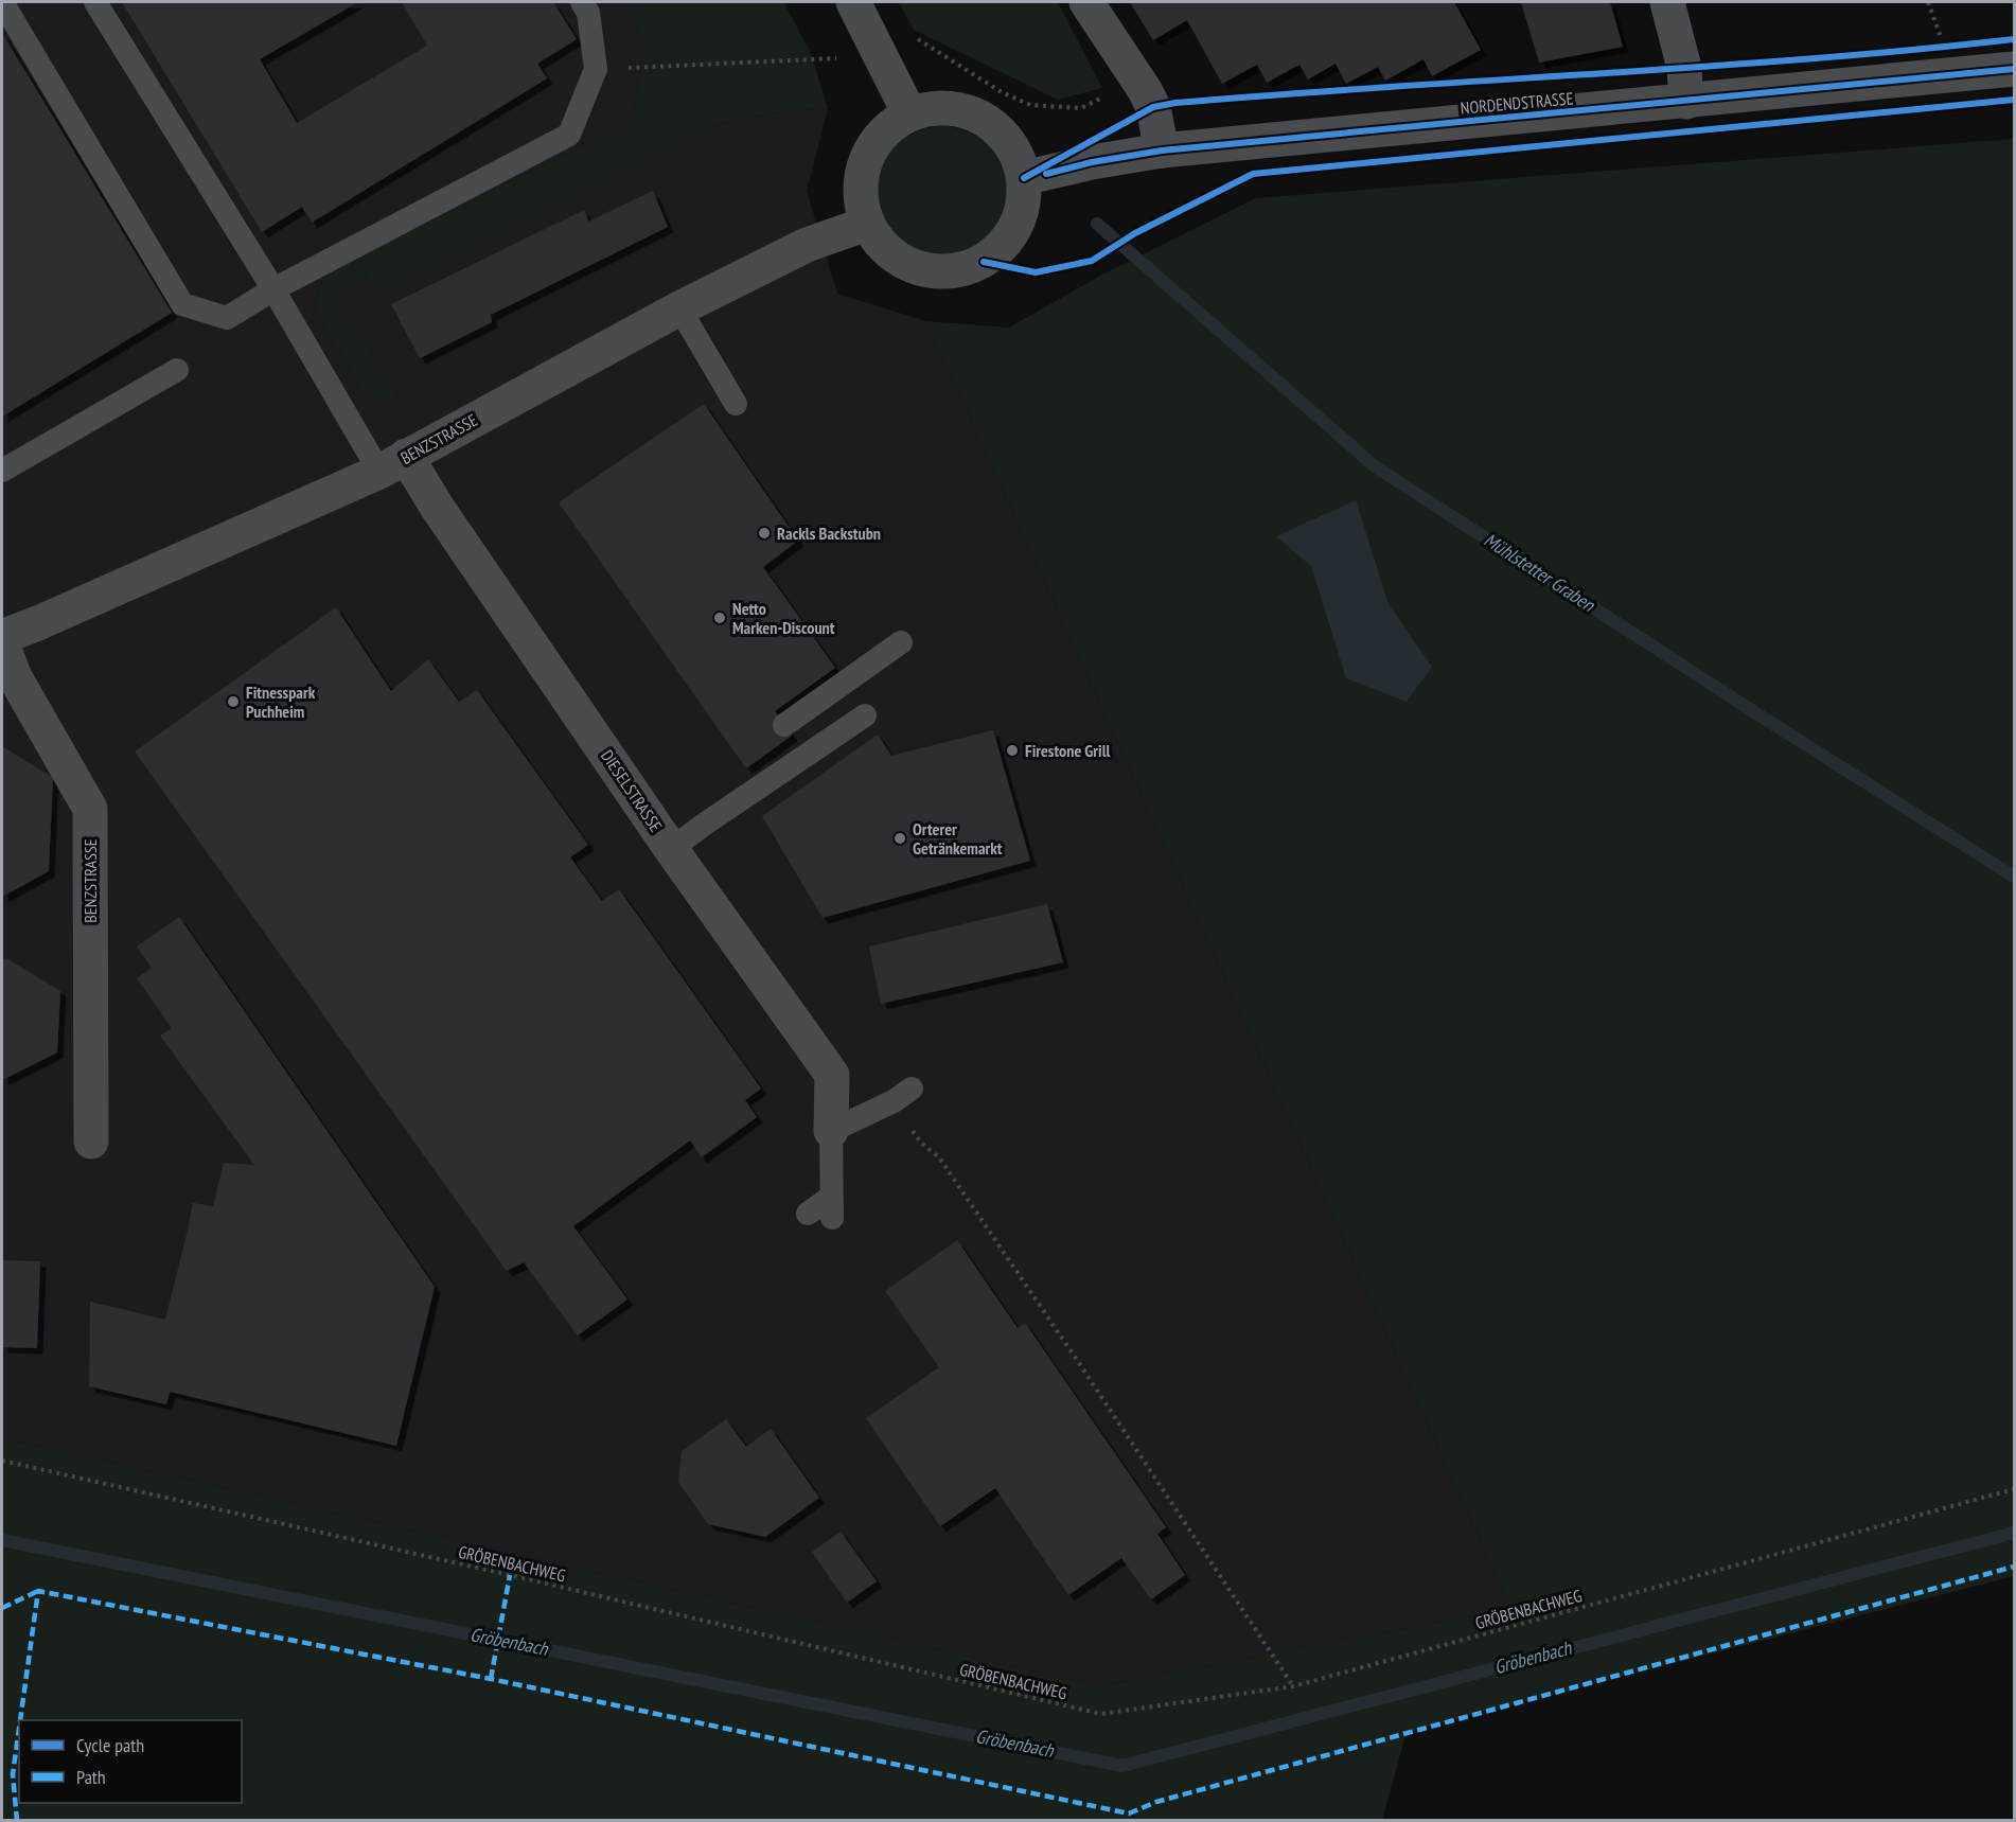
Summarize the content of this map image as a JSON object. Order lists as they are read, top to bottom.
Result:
{
  "streets": {
    "street": ["NORDENDSTRASSE", "BENZSTRASSE", "DIESELSTRASSE"],
    "path": ["GRÖBENBACHWEG"]
  },
  "crossings": [
    ["NORDENDSTRASSE", "BENZSTRASSE"],
    ["BENZSTRASSE", "DIESELSTRASSE"]
  ],
  "water": ["Mühlstetter Graben", "Gröbenbach"],
  "places": [
    "Rackls Backstubn",
    "Netto Marken-Discount",
    "Fitnesspark Puchheim",
    "Firestone Grill",
    "Orterer Getränkemarkt"
  ],
  "legend": ["Cycle path", "Path"]
}
